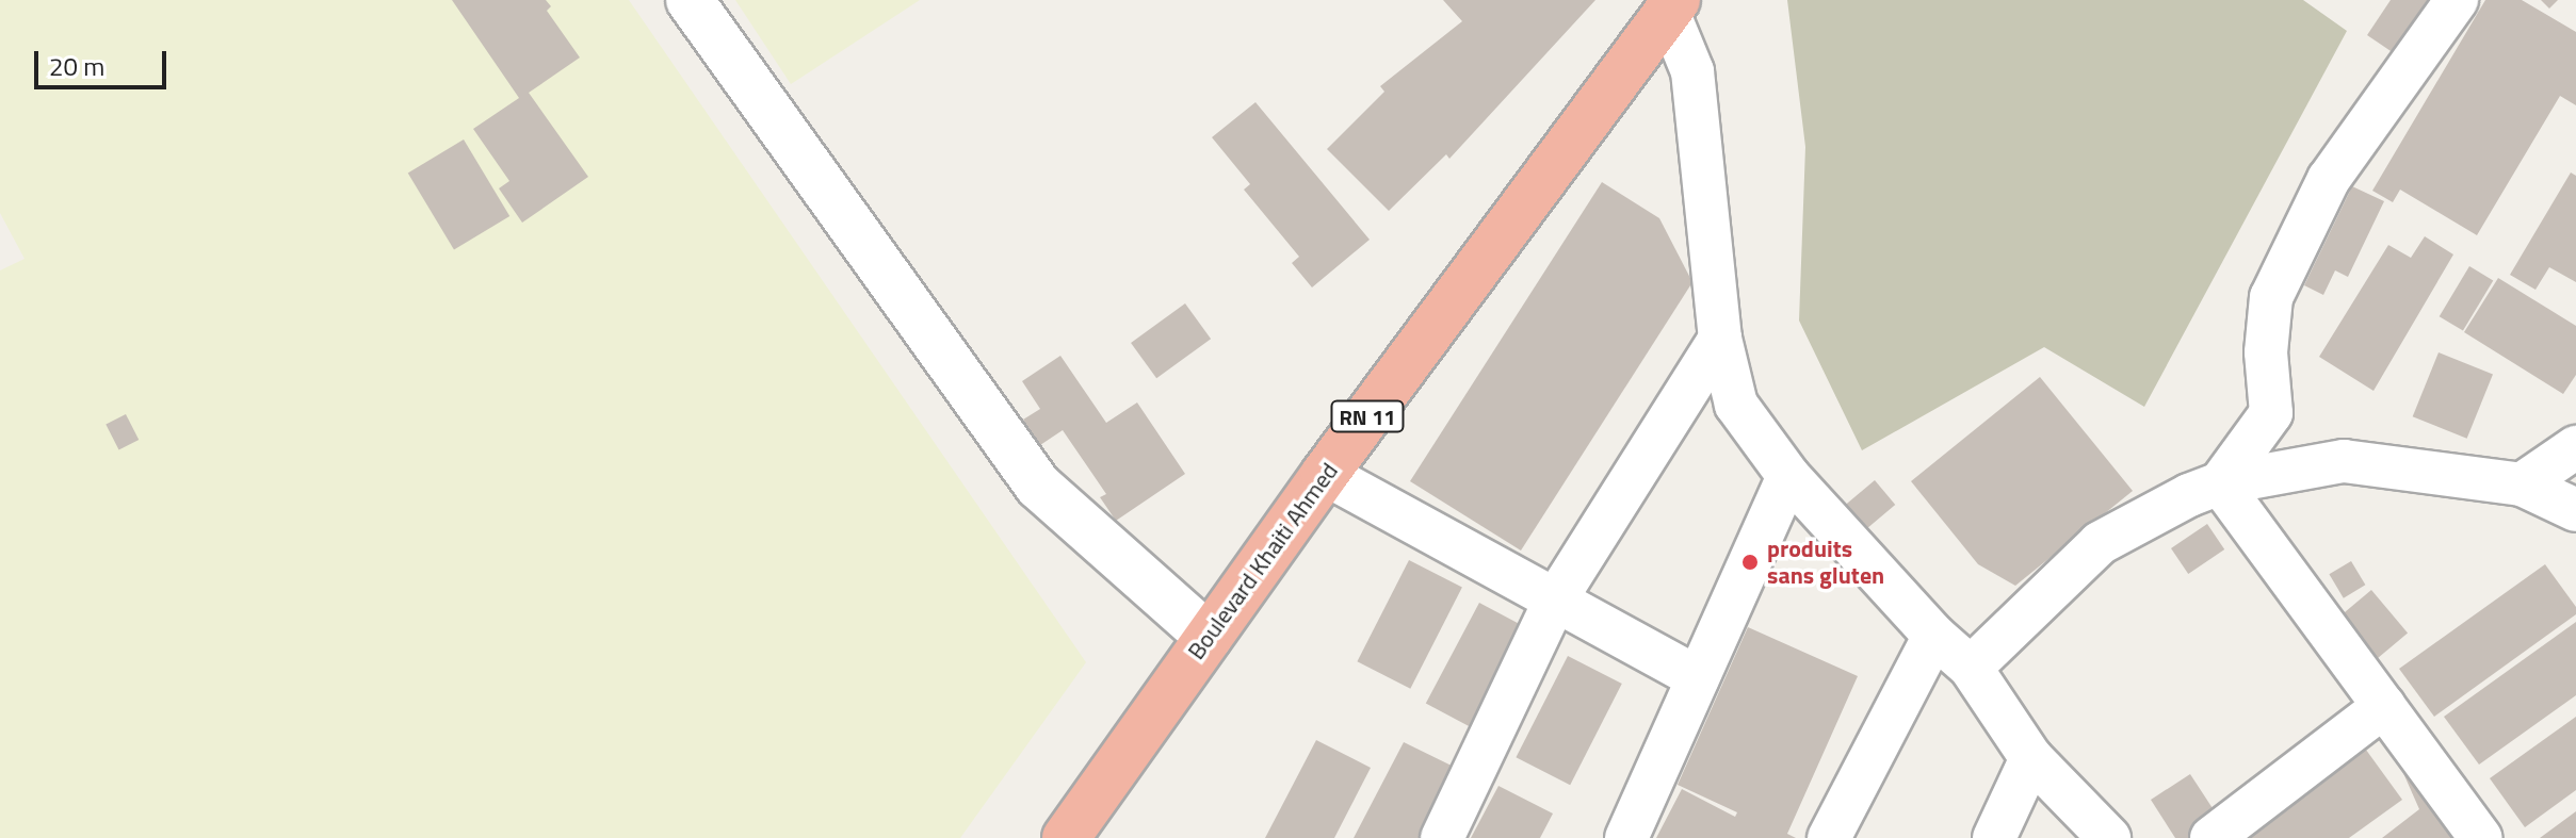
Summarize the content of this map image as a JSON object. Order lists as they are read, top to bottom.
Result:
{
  "streets": {
    "highway": ["RN 11", "Boulevard Khaiti Ahmed"]
  },
  "places": ["produits sans gluten"],
  "scale_bar": "20 m"
}
